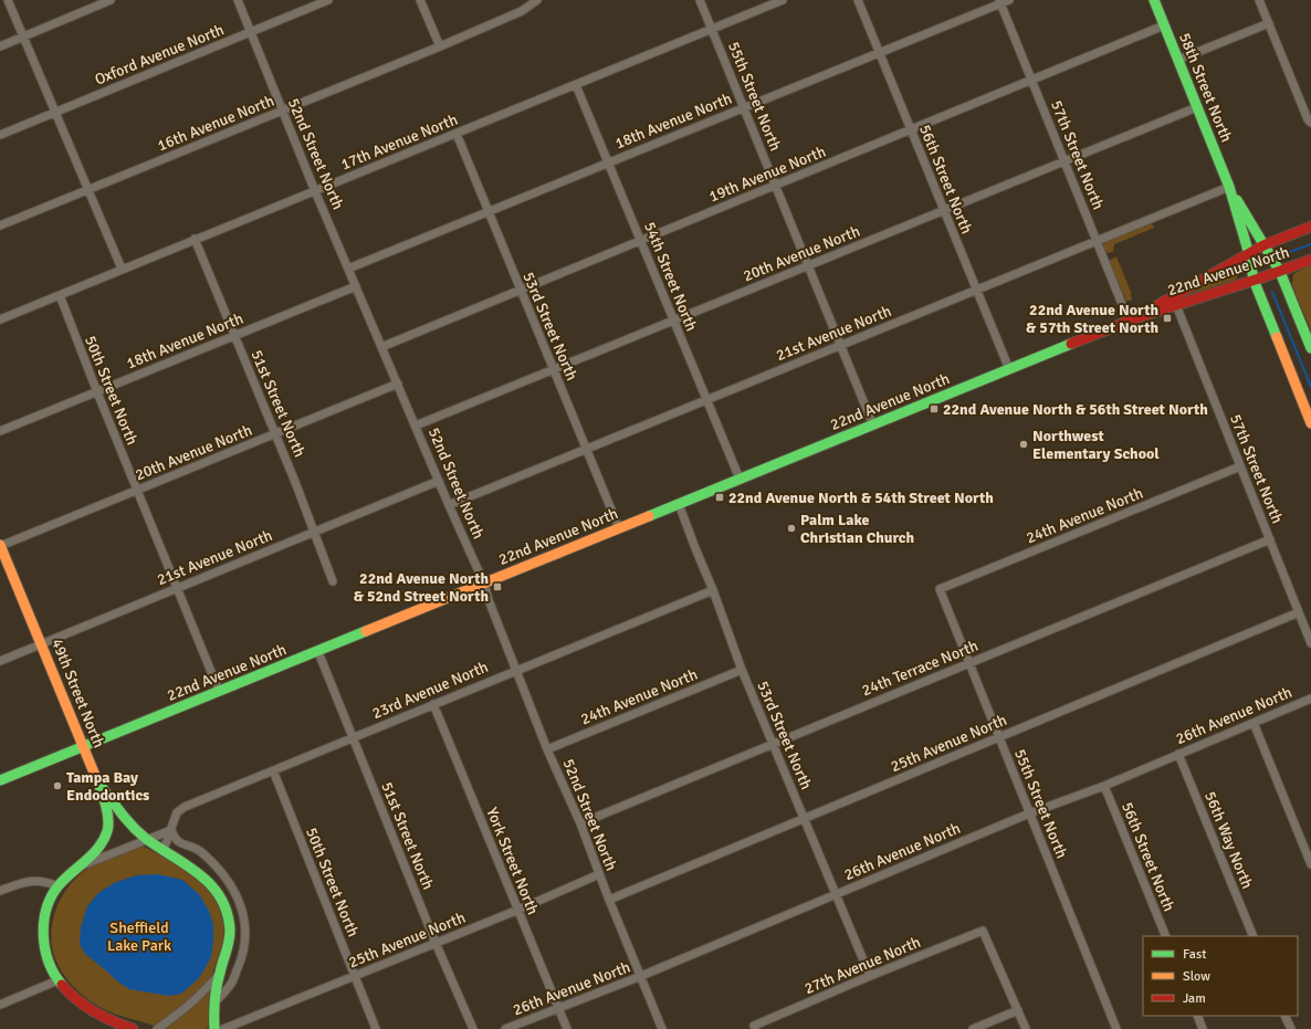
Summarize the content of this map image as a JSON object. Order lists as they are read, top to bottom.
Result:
{
  "streets": {
    "main road": ["58th Street North", "22nd Avenue North", "49th Street North"],
    "street": [
      "Oxford Avenue North",
      "55th Street North",
      "18th Avenue North",
      "16th Avenue North",
      "17th Avenue North",
      "52nd Street North",
      "57th Street North",
      "19th Avenue North",
      "56th Street North",
      "20th Avenue North",
      "54th Street North",
      "53rd Street North",
      "21st Avenue North",
      "50th Street North",
      "51st Street North",
      "24th Avenue North",
      "24th Terrace North",
      "23rd Avenue North",
      "26th Avenue North",
      "25th Avenue North",
      "56th Way North",
      "York Street North",
      "27th Avenue North"
    ]
  },
  "crossings": [
    ["Oxford Avenue North", "52nd Street North"],
    ["58th Street North", "19th Avenue North"],
    ["58th Street North", "20th Avenue North"],
    ["58th Street North", "22nd Avenue North"],
    ["58th Street North", "21st Avenue North"],
    ["55th Street North", "18th Avenue North"],
    ["55th Street North", "17th Avenue North"],
    ["55th Street North", "19th Avenue North"],
    ["55th Street North", "20th Avenue North"],
    ["55th Street North", "22nd Avenue North"],
    ["55th Street North", "21st Avenue North"],
    ["55th Street North", "24th Avenue North"],
    ["55th Street North", "24th Terrace North"],
    ["55th Street North", "26th Avenue North"],
    ["55th Street North", "25th Avenue North"],
    ["18th Avenue North", "52nd Street North"],
    ["18th Avenue North", "57th Street North"],
    ["18th Avenue North", "56th Street North"],
    ["18th Avenue North", "54th Street North"],
    ["18th Avenue North", "53rd Street North"],
    ["18th Avenue North", "50th Street North"],
    ["18th Avenue North", "51st Street North"],
    ["16th Avenue North", "52nd Street North"],
    ["17th Avenue North", "52nd Street North"],
    ["17th Avenue North", "54th Street North"],
    ["17th Avenue North", "53rd Street North"],
    ["17th Avenue North", "50th Street North"],
    ["17th Avenue North", "51st Street North"],
    ["52nd Street North", "19th Avenue North"],
    ["52nd Street North", "20th Avenue North"],
    ["52nd Street North", "22nd Avenue North"],
    ["52nd Street North", "21st Avenue North"],
    ["52nd Street North", "24th Avenue North"],
    ["52nd Street North", "24th Terrace North"],
    ["52nd Street North", "23rd Avenue North"],
    ["52nd Street North", "26th Avenue North"],
    ["52nd Street North", "25th Avenue North"],
    ["57th Street North", "19th Avenue North"],
    ["57th Street North", "20th Avenue North"],
    ["57th Street North", "22nd Avenue North"],
    ["57th Street North", "21st Avenue North"],
    ["57th Street North", "24th Avenue North"],
    ["57th Street North", "24th Terrace North"],
    ["57th Street North", "25th Avenue North"],
    ["19th Avenue North", "56th Street North"],
    ["19th Avenue North", "54th Street North"],
    ["19th Avenue North", "53rd Street North"],
    ["56th Street North", "20th Avenue North"],
    ["56th Street North", "22nd Avenue North"],
    ["56th Street North", "21st Avenue North"],
    ["56th Street North", "26th Avenue North"],
    ["20th Avenue North", "54th Street North"],
    ["20th Avenue North", "53rd Street North"],
    ["20th Avenue North", "50th Street North"],
    ["20th Avenue North", "51st Street North"],
    ["20th Avenue North", "49th Street North"],
    ["22nd Avenue North", "54th Street North"],
    ["22nd Avenue North", "53rd Street North"],
    ["22nd Avenue North", "50th Street North"],
    ["22nd Avenue North", "51st Street North"],
    ["22nd Avenue North", "49th Street North"],
    ["54th Street North", "21st Avenue North"],
    ["53rd Street North", "21st Avenue North"],
    ["53rd Street North", "24th Avenue North"],
    ["53rd Street North", "24th Terrace North"],
    ["53rd Street North", "23rd Avenue North"],
    ["53rd Street North", "26th Avenue North"],
    ["53rd Street North", "25th Avenue North"],
    ["53rd Street North", "27th Avenue North"],
    ["21st Avenue North", "50th Street North"],
    ["21st Avenue North", "51st Street North"],
    ["21st Avenue North", "49th Street North"],
    ["50th Street North", "23rd Avenue North"],
    ["50th Street North", "25th Avenue North"],
    ["51st Street North", "23rd Avenue North"],
    ["51st Street North", "25th Avenue North"],
    ["23rd Avenue North", "York Street North"],
    ["26th Avenue North", "56th Way North"],
    ["26th Avenue North", "York Street North"],
    ["25th Avenue North", "York Street North"]
  ],
  "parks": ["Sheffield Lake Park"],
  "places": {
    "transit": [
      "22nd Avenue North & 57th Street North",
      "22nd Avenue North & 56th Street North",
      "22nd Avenue North & 54th Street North",
      "22nd Avenue North & 52nd Street North"
    ],
    "other": ["Northwest Elementary School", "Palm Lake Christian Church", "Tampa Bay Endodontics"]
  },
  "legend": ["Fast", "Slow", "Jam"]
}
